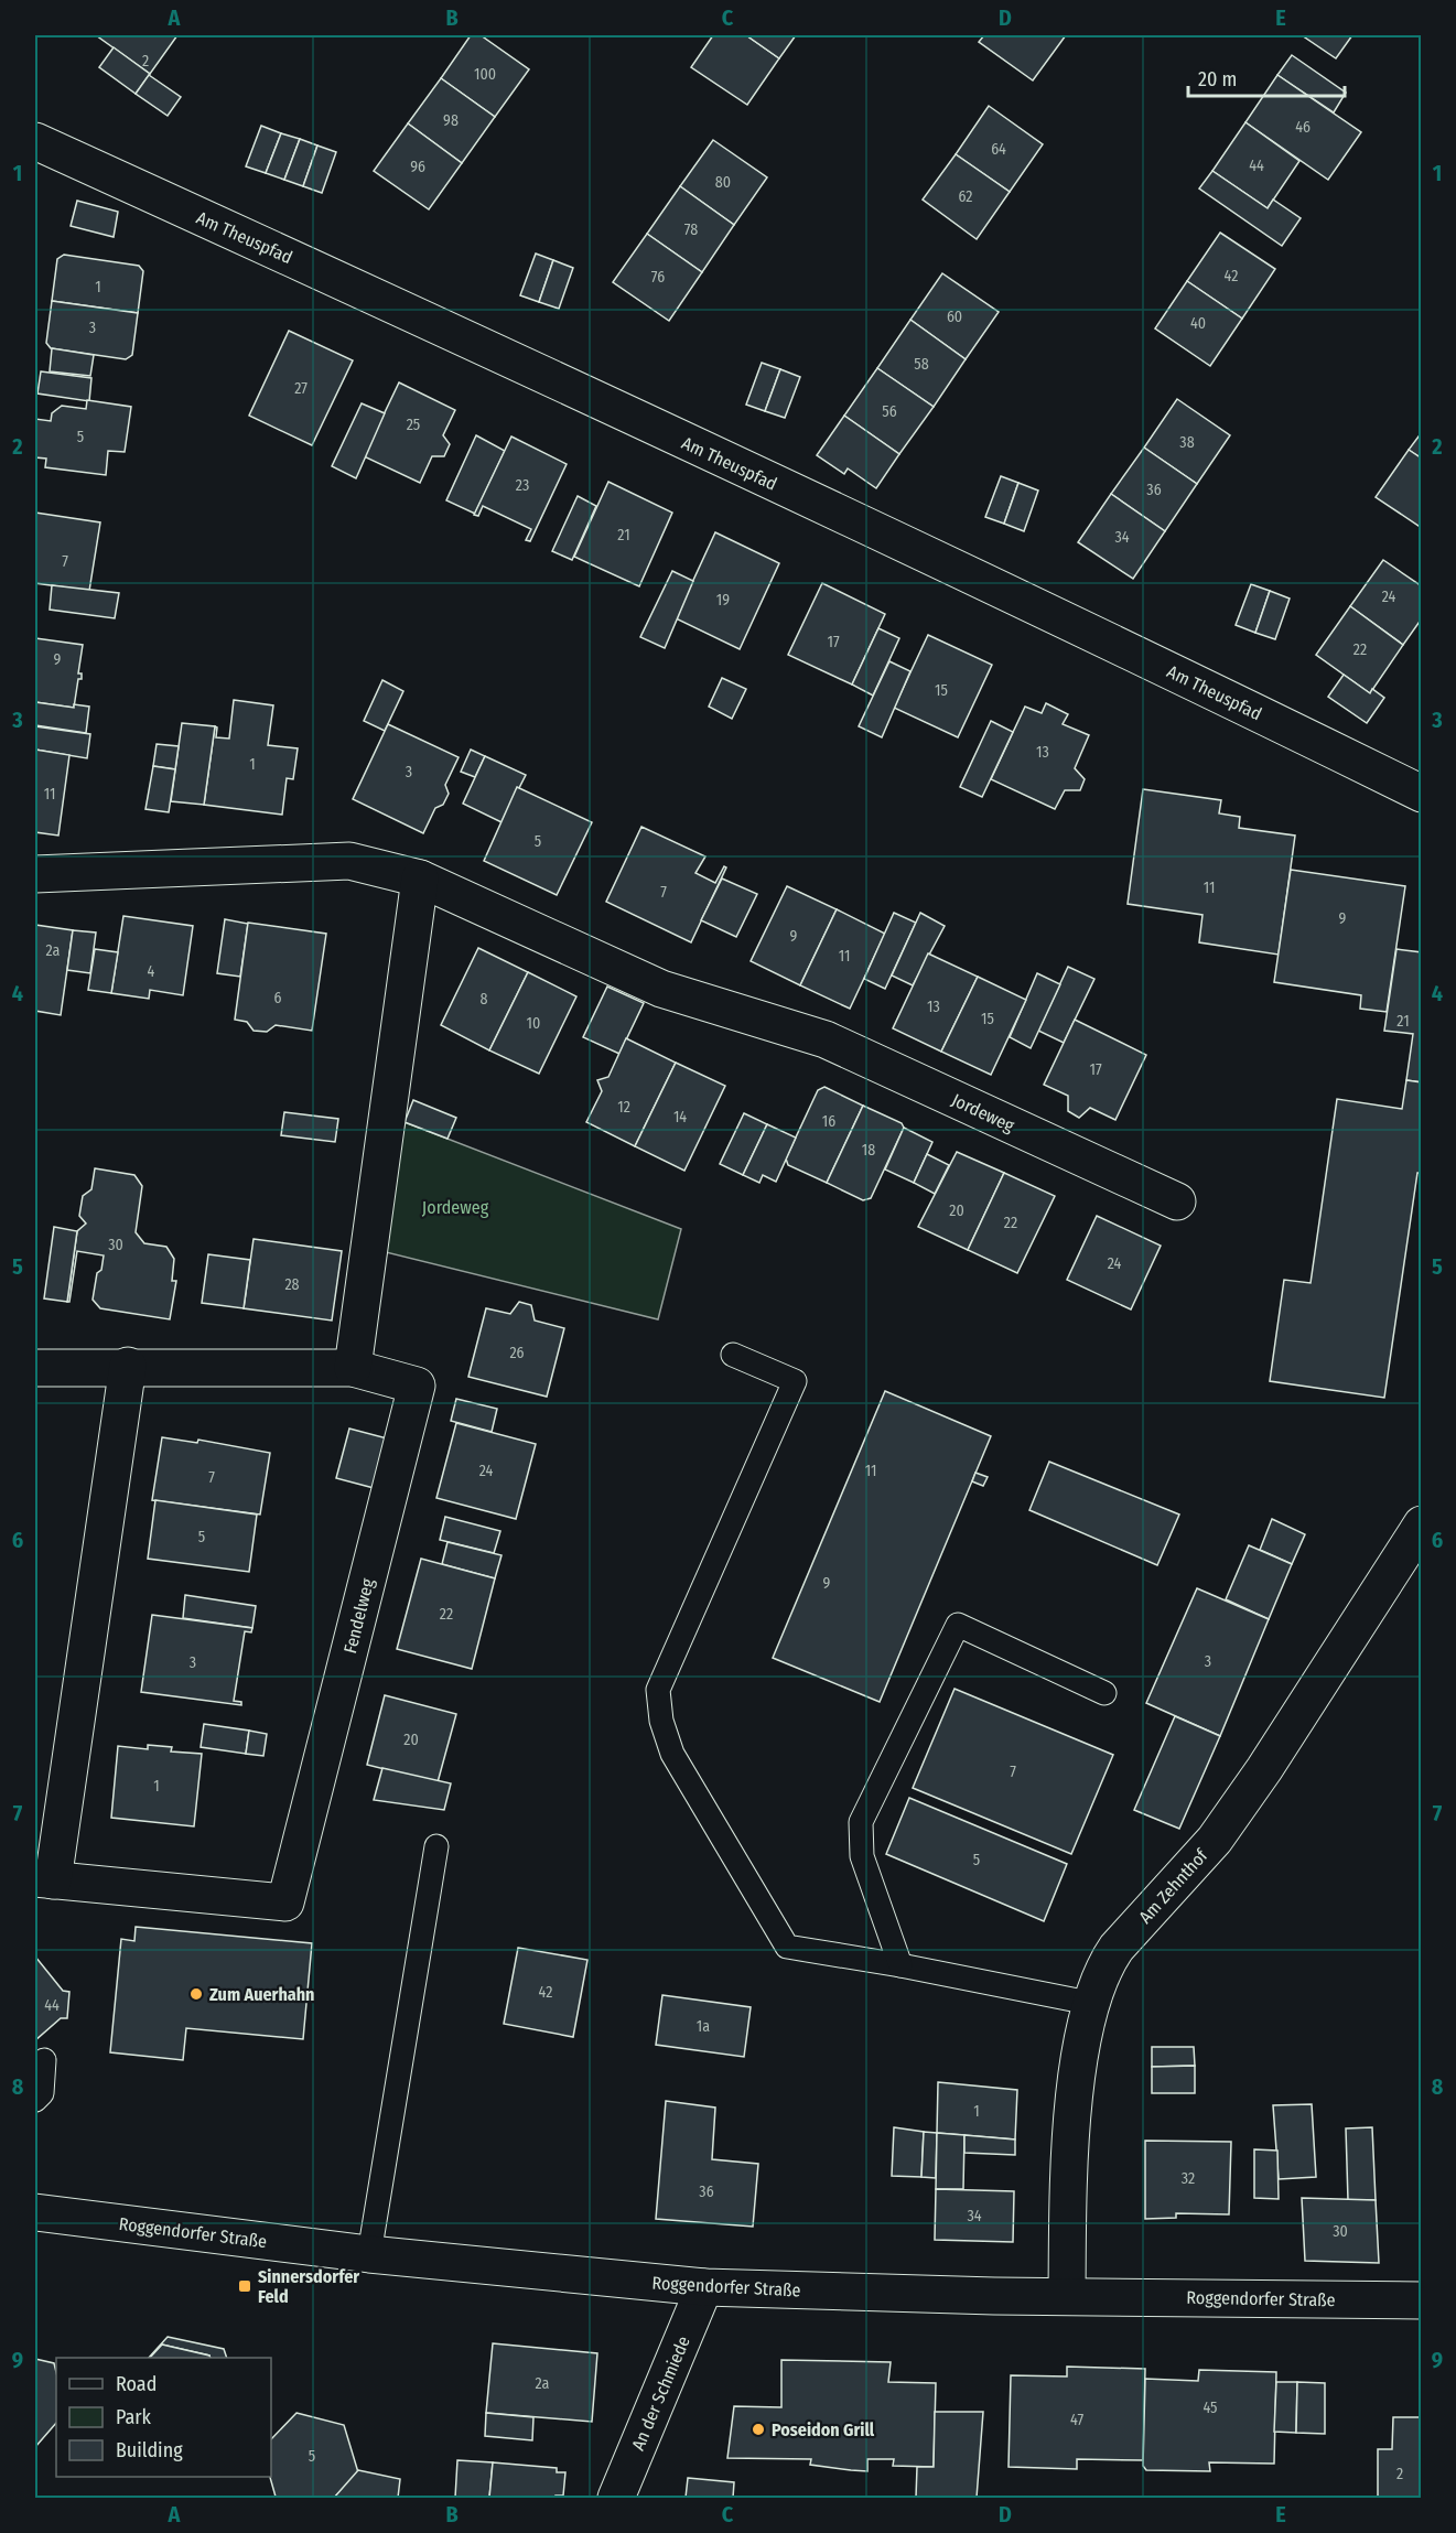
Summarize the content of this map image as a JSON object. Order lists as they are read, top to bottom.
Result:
{
  "streets": {
    "street": [
      "Am Theuspfad",
      "Jordeweg",
      "Fendelweg",
      "Am Zehnthof",
      "Roggendorfer Straße",
      "An der Schmiede"
    ]
  },
  "crossings": [
    ["Am Zehnthof", "Roggendorfer Straße"],
    ["Roggendorfer Straße", "An der Schmiede"]
  ],
  "parks": ["Jordeweg"],
  "places": {
    "other": ["Zum Auerhahn", "Poseidon Grill"],
    "transit": ["Sinnersdorfer Feld"]
  },
  "house_numbers": [
    "2",
    "100",
    "98",
    "46",
    "64",
    "44",
    "96",
    "80",
    "62",
    "78",
    "42",
    "76",
    "1",
    "60",
    "40",
    "3",
    "58",
    "27",
    "56",
    "25",
    "5",
    "38",
    "23",
    "36",
    "21",
    "34",
    "7",
    "24",
    "19",
    "17",
    "22",
    "9",
    "15",
    "13",
    "1",
    "3",
    "11",
    "5",
    "11",
    "7",
    "9",
    "9",
    "2a",
    "11",
    "4",
    "6",
    "8",
    "13",
    "15",
    "21",
    "10",
    "17",
    "12",
    "14",
    "16",
    "18",
    "20",
    "22",
    "30",
    "24",
    "28",
    "26",
    "24",
    "11",
    "7",
    "5",
    "9",
    "22",
    "3",
    "3",
    "20",
    "7",
    "1",
    "5",
    "42",
    "44",
    "1a",
    "1",
    "32",
    "36",
    "34",
    "30",
    "2a",
    "45",
    "47",
    "5",
    "2"
  ],
  "legend": ["Road", "Park", "Building"],
  "scale_bar": "20 m",
  "grid": {
    "columns": [
      "A",
      "B",
      "C",
      "D",
      "E"
    ],
    "rows": [
      "1",
      "2",
      "3",
      "4",
      "5",
      "6",
      "7",
      "8",
      "9"
    ]
  }
}
